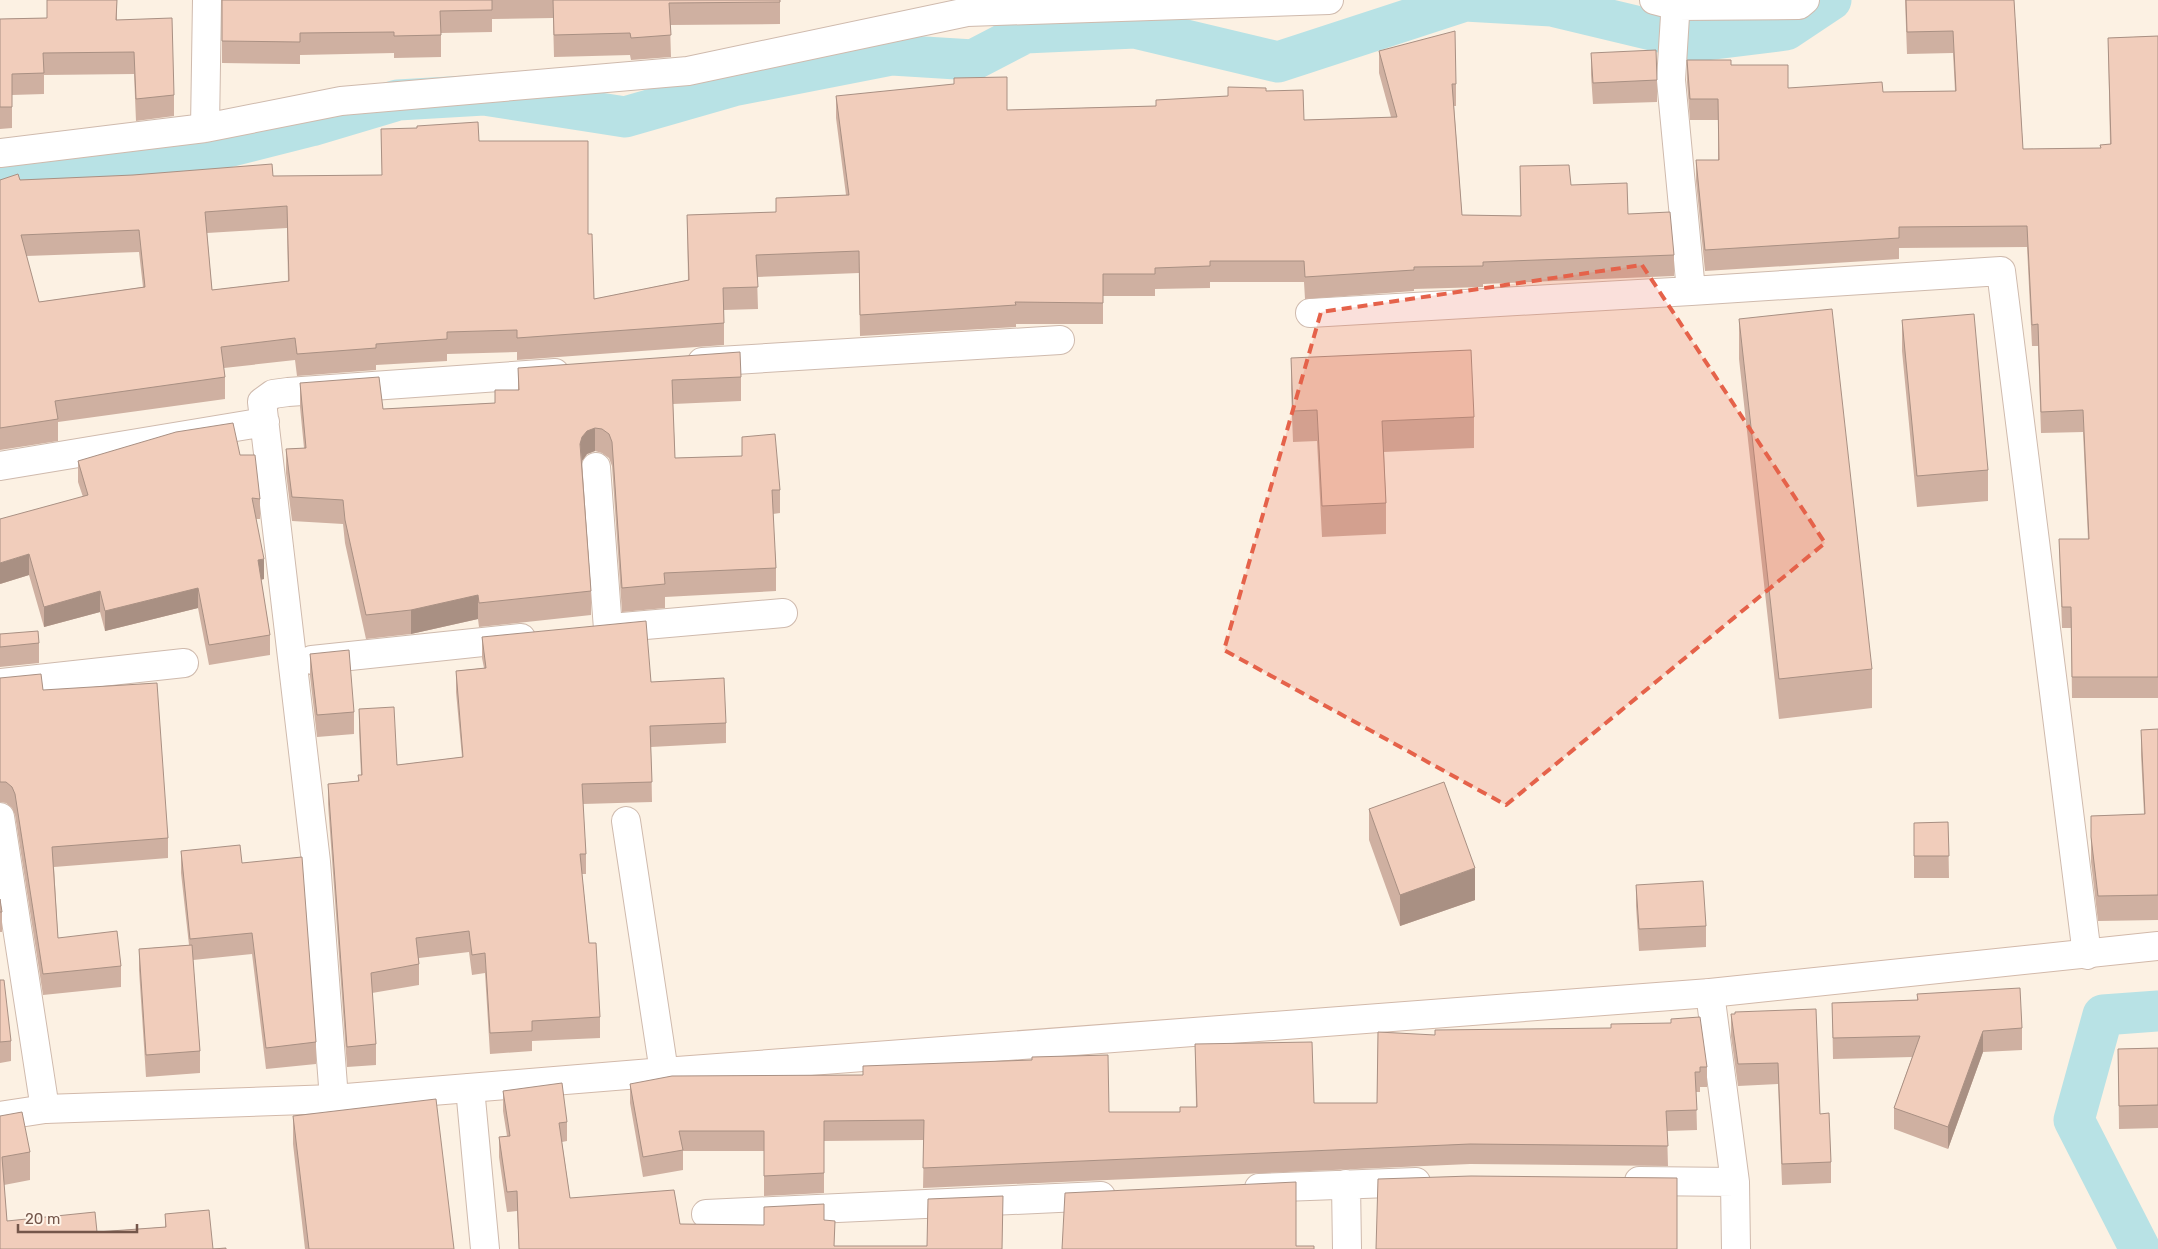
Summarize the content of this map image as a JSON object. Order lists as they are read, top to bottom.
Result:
{
  "scale_bar": "20 m"
}
